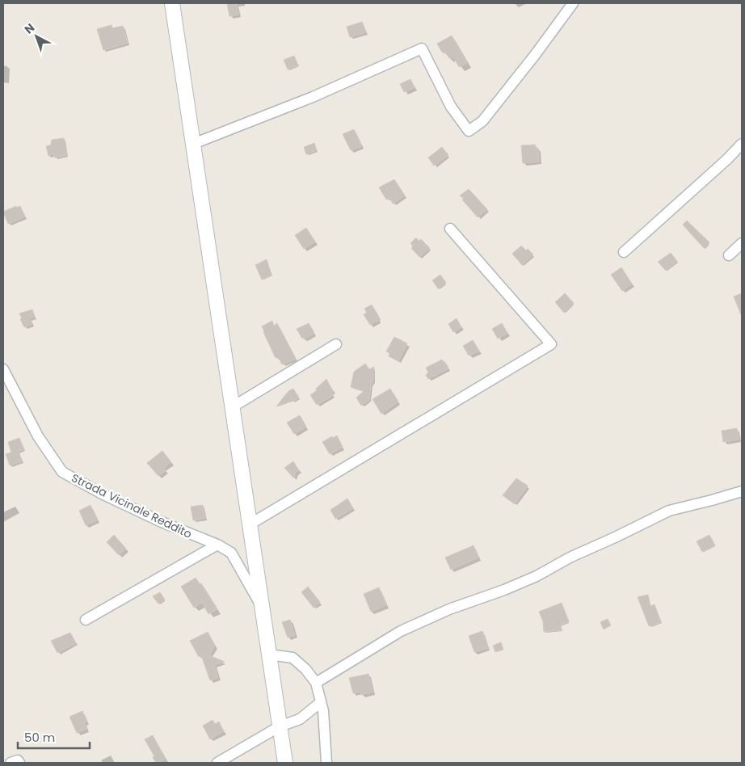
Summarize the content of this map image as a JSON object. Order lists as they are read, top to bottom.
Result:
{
  "streets": {
    "street": ["Strada Vicinale Reddito"]
  },
  "scale_bar": "50 m",
  "north": "top left"
}
